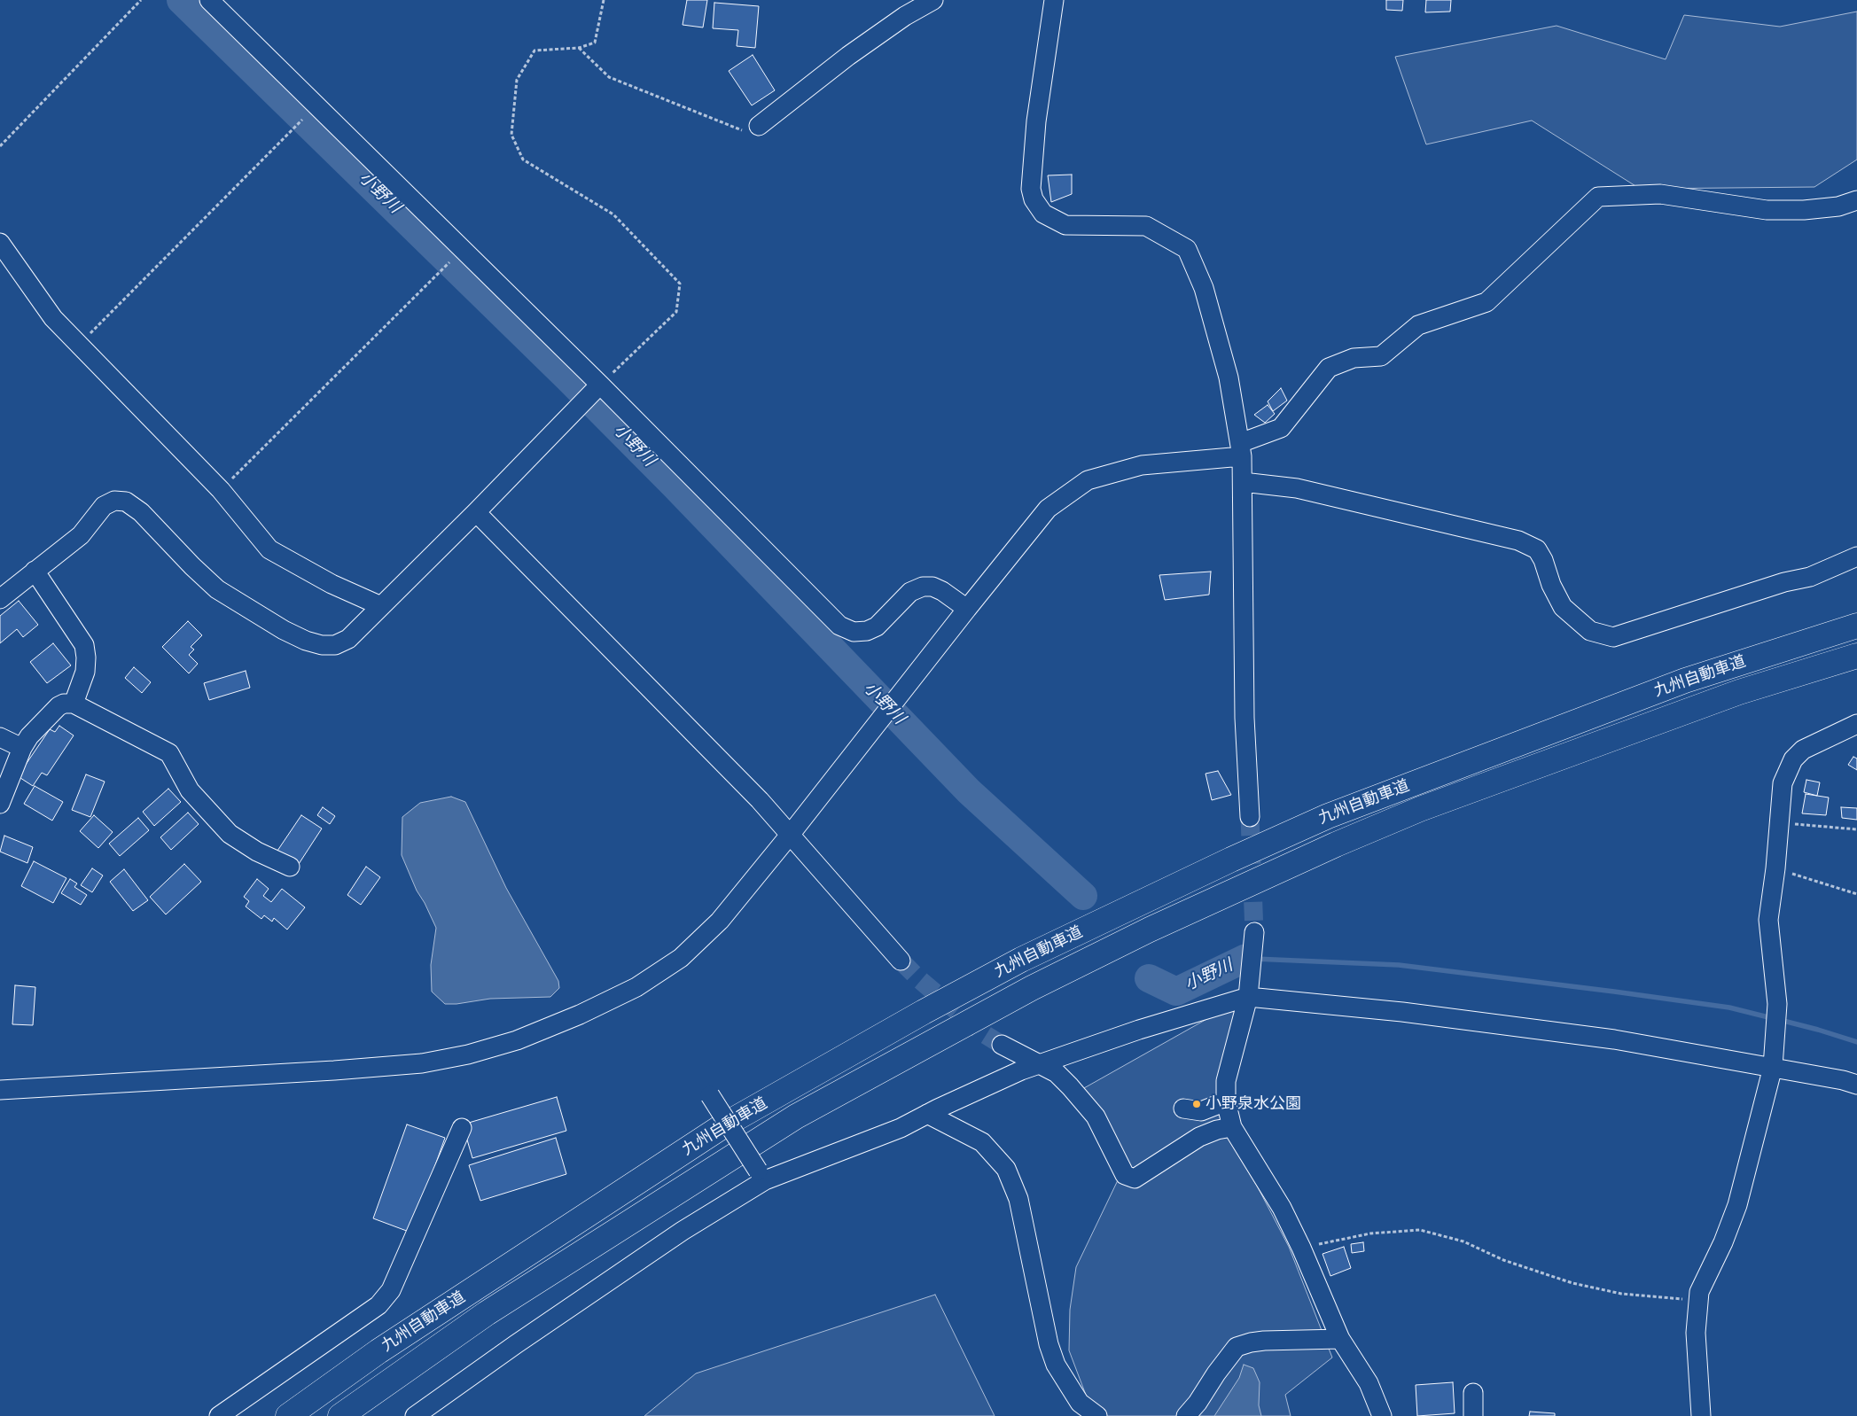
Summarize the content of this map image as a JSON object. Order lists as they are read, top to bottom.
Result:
{
  "streets": {
    "highway": ["九州自動車道"]
  },
  "water": ["小野川"],
  "places": ["小野泉水公園"]
}
